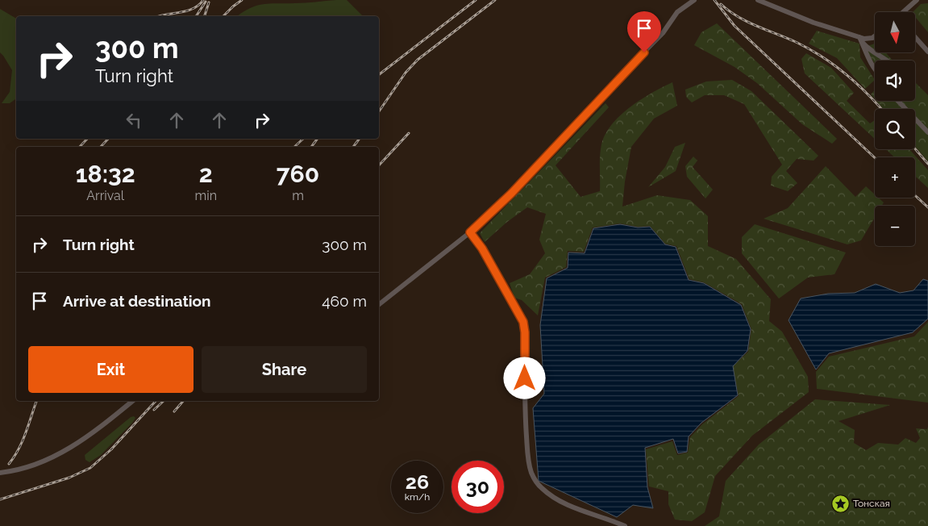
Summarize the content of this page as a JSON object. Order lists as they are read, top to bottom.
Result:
{
  "places": {
    "place": ["Тонская"]
  },
  "north": "bottom",
  "page": {
    "map_buttons": ["+", "−"],
    "turn": ["300 m", "Turn right"],
    "eta": [
      "18:32",
      "Arrival",
      "2",
      "min",
      "760",
      "m"
    ],
    "list": [
      {
        "name": "Turn right",
        "value": "300 m"
      },
      {
        "name": "Arrive at destination",
        "value": "460 m"
      }
    ],
    "buttons": ["Exit", "Share"],
    "speed": "26 km/h",
    "limit": "30"
  }
}
